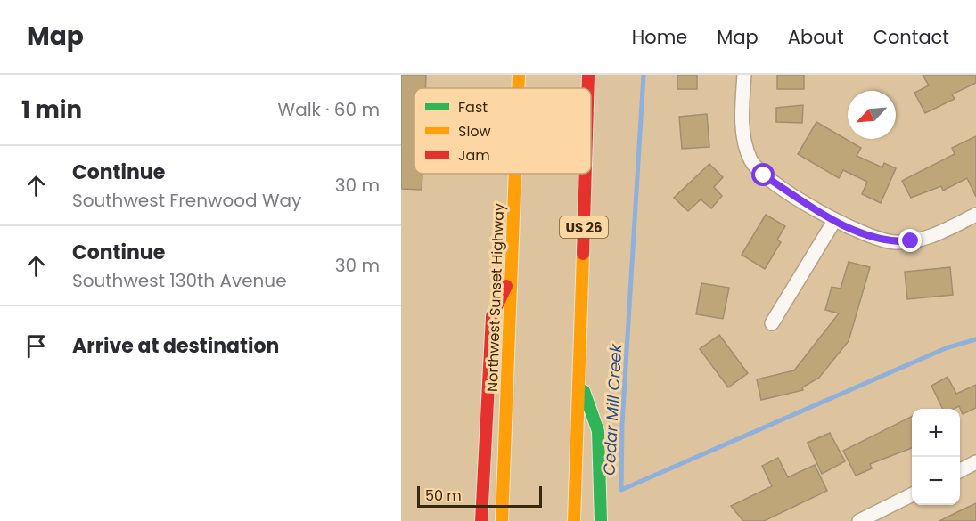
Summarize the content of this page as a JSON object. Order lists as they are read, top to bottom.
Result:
{
  "streets": {
    "highway": ["US 26", "Northwest Sunset Highway"]
  },
  "water": ["Cedar Mill Creek"],
  "legend": ["Fast", "Slow", "Jam"],
  "scale_bar": "50 m",
  "north": "bottom left",
  "page": {
    "header": "Map",
    "nav": [
      "Home",
      "Map",
      "About",
      "Contact"
    ],
    "heading": ["1 min", "Walk · 60 m"],
    "list": [
      ["Continue", "Southwest Frenwood Way", "30 m"],
      ["Continue", "Southwest 130th Avenue", "30 m"],
      "Arrive at destination"
    ],
    "map_buttons": ["+", "−"],
    "scale": "50 m"
  }
}
